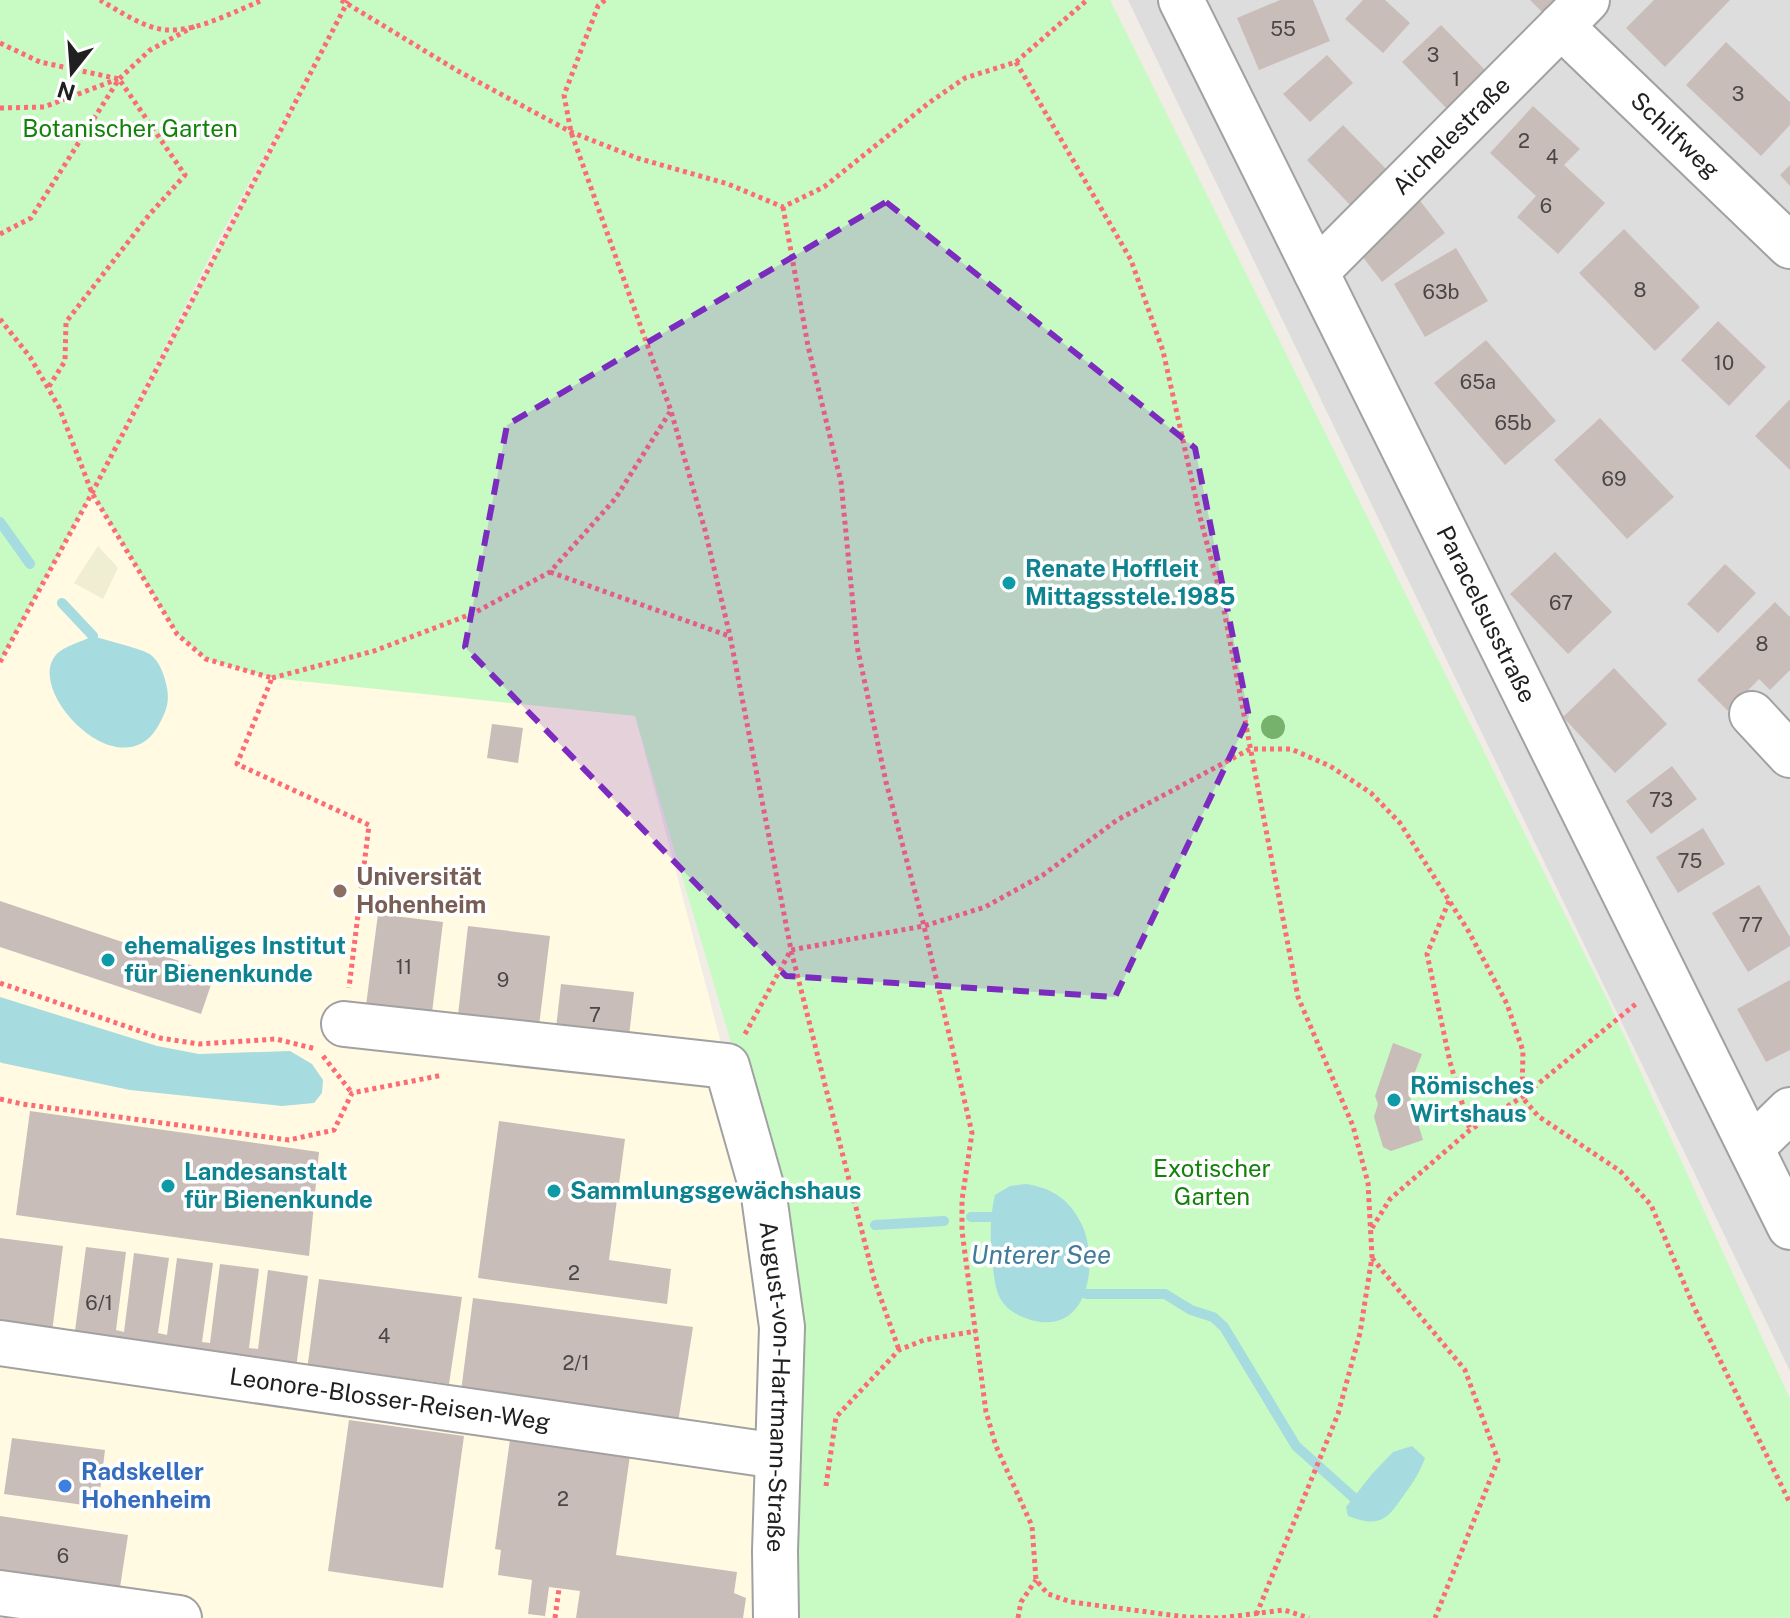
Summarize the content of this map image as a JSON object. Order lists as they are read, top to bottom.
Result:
{
  "streets": {
    "street": [
      "Aichelestraße",
      "Schilfweg",
      "Paracelsusstraße",
      "August-von-Hartmann-Straße",
      "Leonore-Blosser-Reisen-Weg"
    ]
  },
  "crossings": [
    ["Aichelestraße", "Schilfweg"],
    ["Aichelestraße", "Paracelsusstraße"],
    ["August-von-Hartmann-Straße", "Leonore-Blosser-Reisen-Weg"]
  ],
  "water": ["Unterer See"],
  "parks": ["Botanischer Garten", "Exotischer Garten"],
  "places": [
    "Renate Hoffleit Mittagsstele.1985",
    "Universität Hohenheim",
    "ehemaliges Institut für Bienenkunde",
    "Römisches Wirtshaus",
    "Landesanstalt für Bienenkunde",
    "Sammlungsgewächshaus",
    "Radskeller Hohenheim"
  ],
  "house_numbers": [
    "55",
    "3",
    "1",
    "3",
    "2",
    "4",
    "6",
    "8",
    "63b",
    "10",
    "65a",
    "65b",
    "69",
    "67",
    "8",
    "73",
    "75",
    "77",
    "11",
    "9",
    "7",
    "2",
    "6/1",
    "4",
    "2/1",
    "2",
    "6"
  ],
  "north": "bottom"
}
